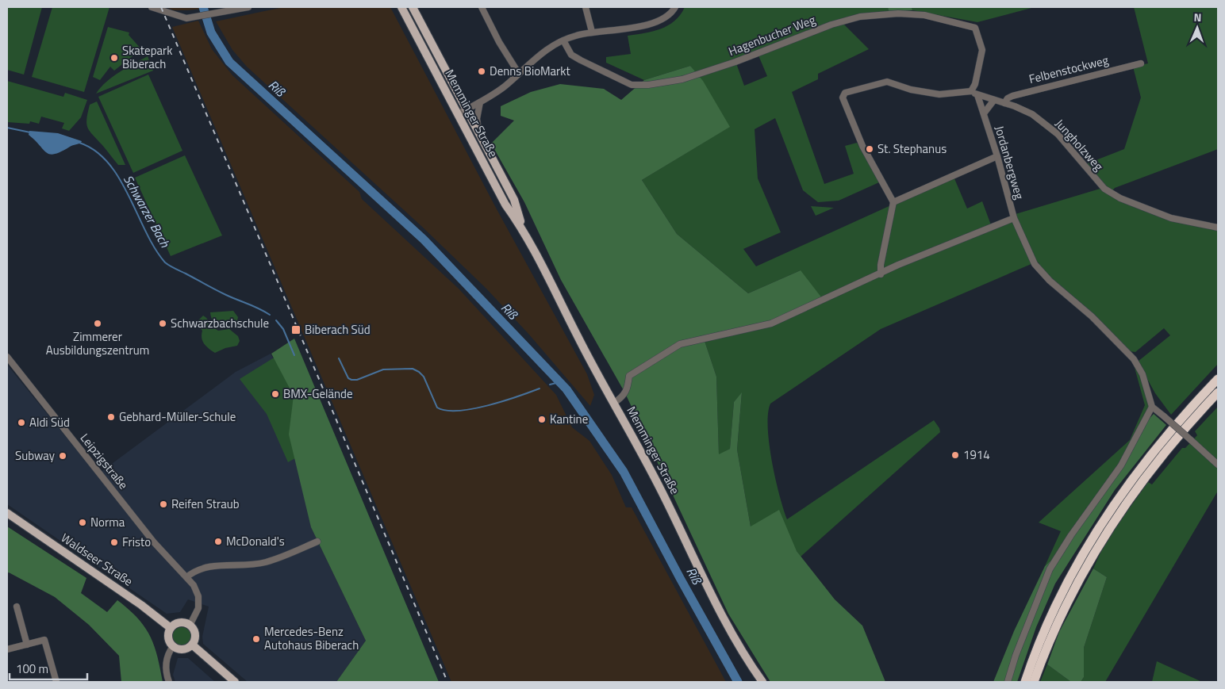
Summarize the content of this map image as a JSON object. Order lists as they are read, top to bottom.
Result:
{
  "streets": {
    "main road": ["Memminger Straße", "Waldseer Straße"],
    "street": [
      "Hagenbucher Weg",
      "Felbenstockweg",
      "Jungholzweg",
      "Jordanbergweg",
      "Leipzigstraße"
    ]
  },
  "crossings": [
    ["Hagenbucher Weg", "Jungholzweg"],
    ["Felbenstockweg", "Jungholzweg"],
    ["Jungholzweg", "Jordanbergweg"],
    ["Leipzigstraße", "Waldseer Straße"]
  ],
  "water": ["Riß", "Schwarzer Bach"],
  "places": {
    "other": [
      "Skatepark Biberach",
      "Denns BioMarkt",
      "St. Stephanus",
      "Zimmerer Ausbildungszentrum",
      "Schwarzbachschule",
      "BMX-Gelände",
      "Gebhard-Müller-Schule",
      "Kantine",
      "Aldi Süd",
      "1914",
      "Subway",
      "Reifen Straub",
      "Norma",
      "McDonald's",
      "Fristo",
      "Mercedes-Benz Autohaus Biberach"
    ],
    "transit": ["Biberach Süd"]
  },
  "scale_bar": "100 m",
  "north": "top"
}
